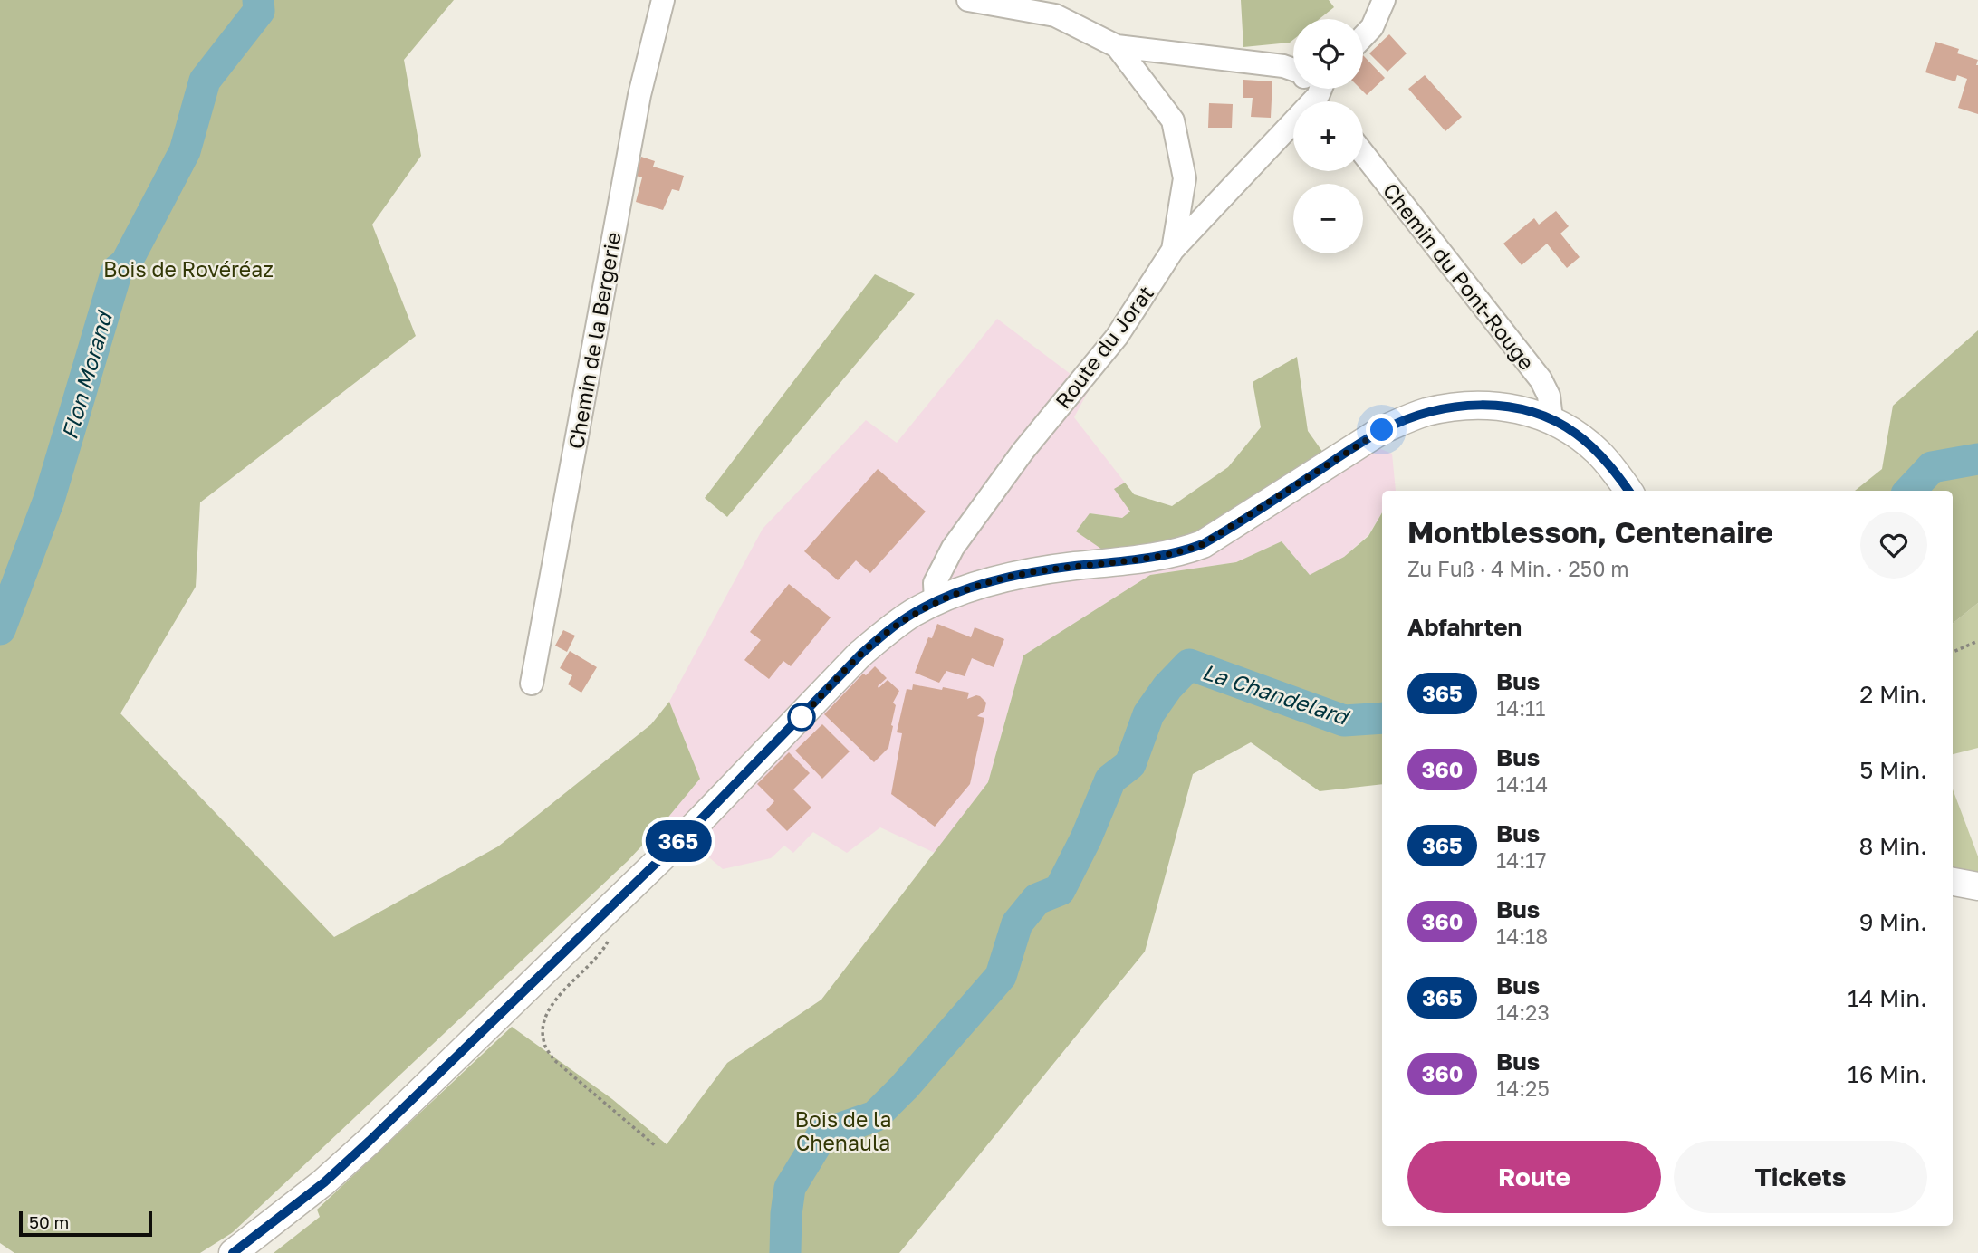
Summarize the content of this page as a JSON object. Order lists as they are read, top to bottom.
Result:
{
  "streets": {
    "street": ["Chemin du Pont-Rouge", "Chemin de la Bergerie", "Route du Jorat"]
  },
  "water": ["Flon Morand", "La Chandelard"],
  "parks": ["Bois de Rovéréaz", "Bois de la Chenaula"],
  "lines": ["bus line 365"],
  "scale_bar": "50 m",
  "page": {
    "on_map": "365",
    "map_buttons": ["+", "−"],
    "heading": [
      ["Montblesson, Centenaire", "Zu Fuß · 4 Min. · 250 m"],
      "Abfahrten"
    ],
    "list": [
      {
        "mark": "365",
        "name": "Bus",
        "note": "14:11",
        "value": "2 Min."
      },
      {
        "mark": "360",
        "name": "Bus",
        "note": "14:14",
        "value": "5 Min."
      },
      {
        "mark": "365",
        "name": "Bus",
        "note": "14:17",
        "value": "8 Min."
      },
      {
        "mark": "360",
        "name": "Bus",
        "note": "14:18",
        "value": "9 Min."
      },
      {
        "mark": "365",
        "name": "Bus",
        "note": "14:23",
        "value": "14 Min."
      },
      {
        "mark": "360",
        "name": "Bus",
        "note": "14:25",
        "value": "16 Min."
      }
    ],
    "buttons": ["Route", "Tickets"],
    "scale": "50 m"
  }
}
